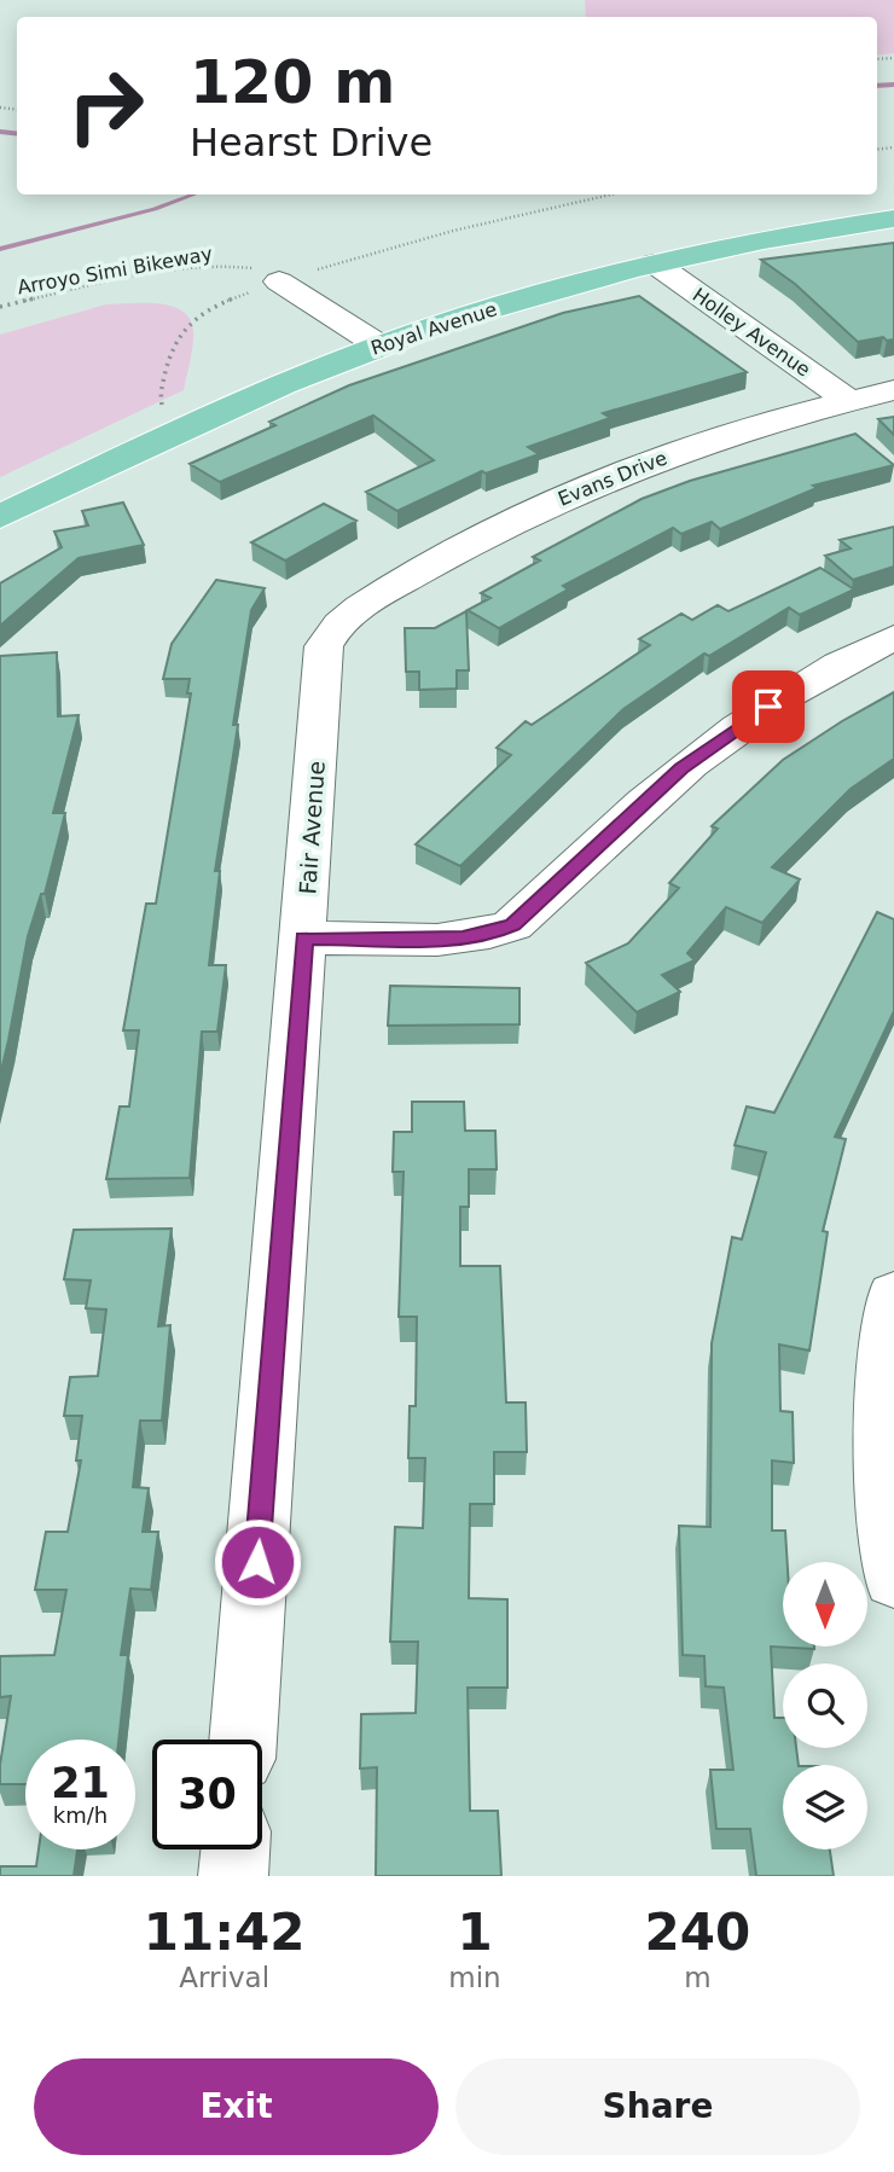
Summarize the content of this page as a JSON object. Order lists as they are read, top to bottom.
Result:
{
  "streets": {
    "main road": ["Royal Avenue"],
    "street": ["Holley Avenue", "Evans Drive", "Fair Avenue"],
    "path": ["Arroyo Simi Bikeway"]
  },
  "crossings": [
    ["Royal Avenue", "Holley Avenue"],
    ["Holley Avenue", "Evans Drive"],
    ["Evans Drive", "Fair Avenue"]
  ],
  "north": "bottom",
  "page": {
    "turn": ["120 m", "Hearst Drive"],
    "speed": "21 km/h",
    "limit": "30",
    "eta": [
      "11:42",
      "Arrival",
      "1",
      "min",
      "240",
      "m"
    ],
    "buttons": ["Exit", "Share"]
  }
}
